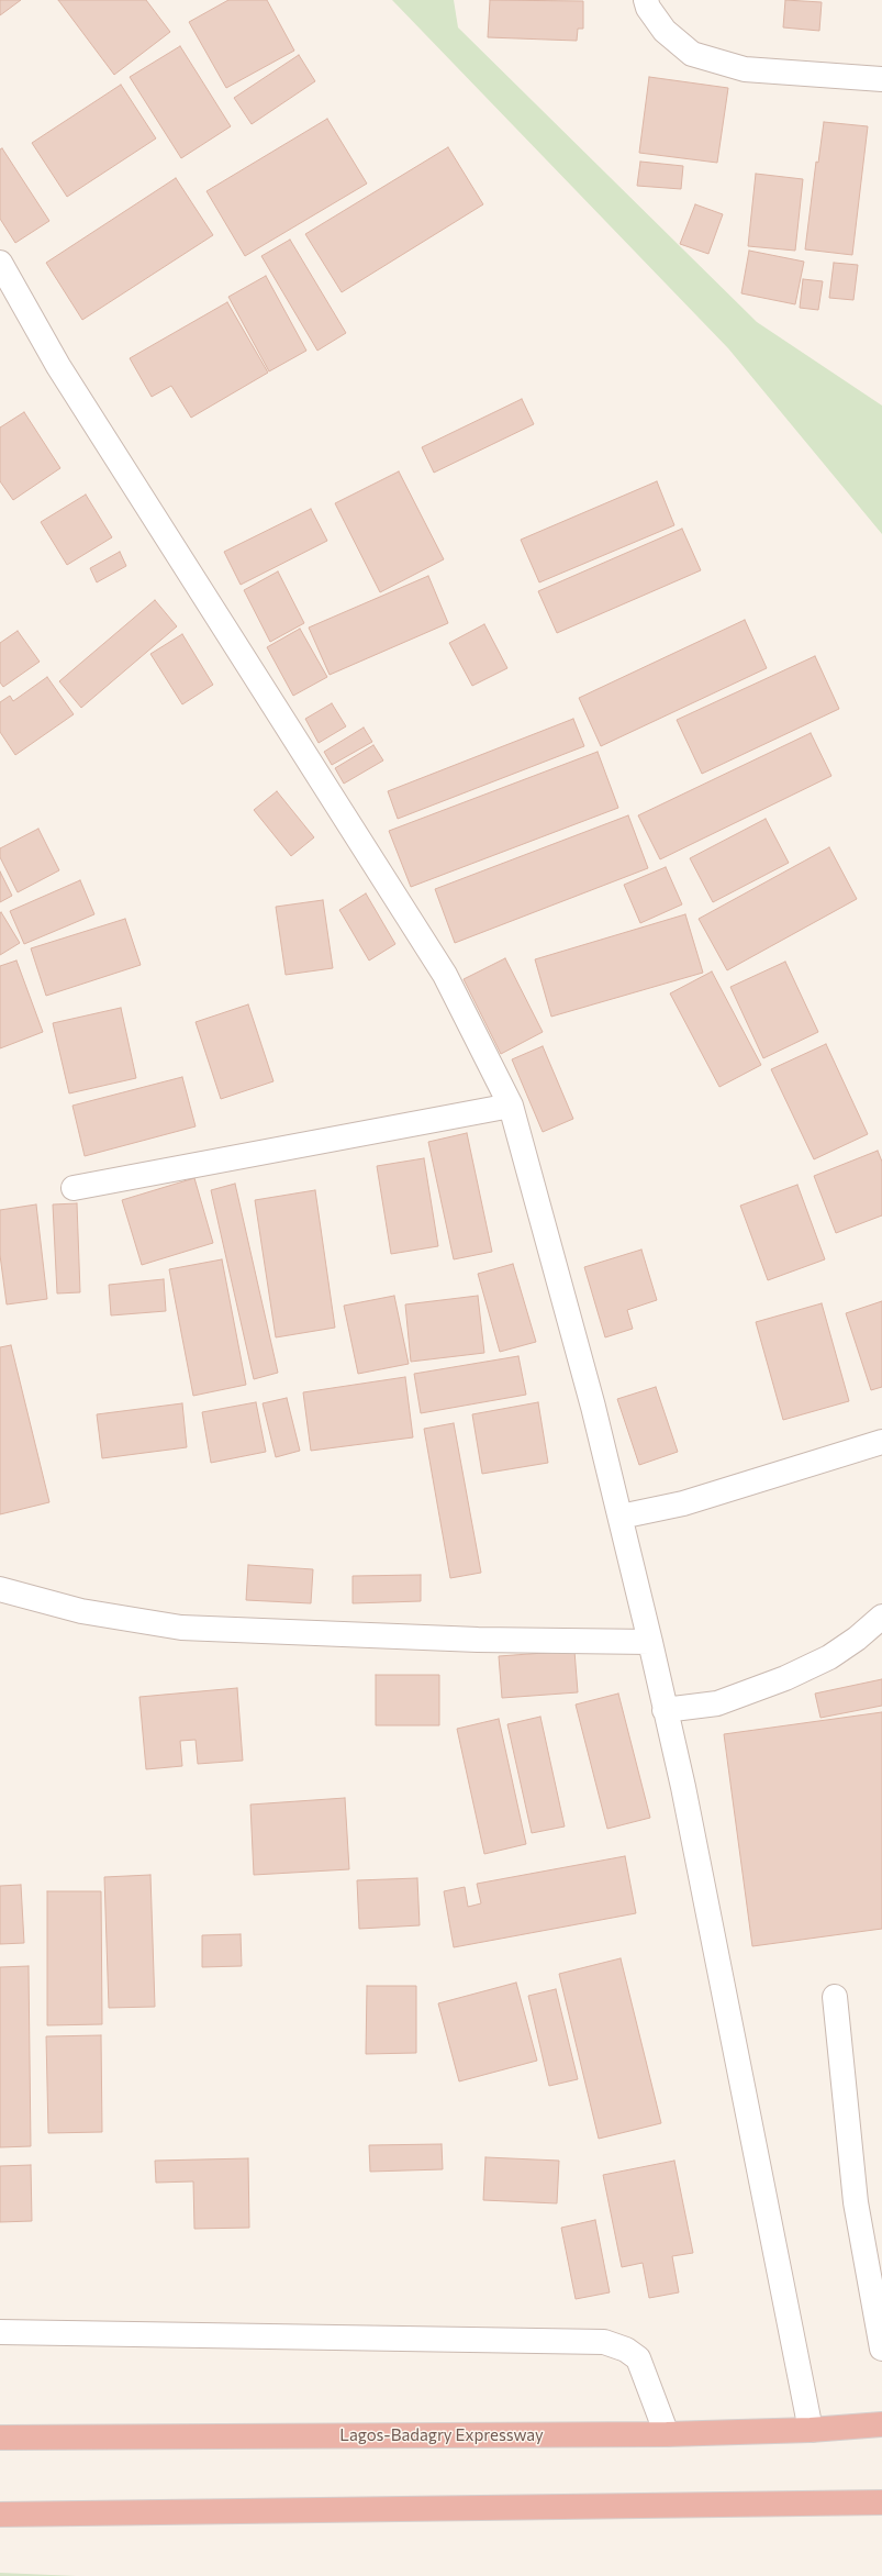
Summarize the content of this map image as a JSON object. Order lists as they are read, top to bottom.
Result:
{
  "streets": {
    "highway": ["Lagos-Badagry Expressway"]
  }
}
